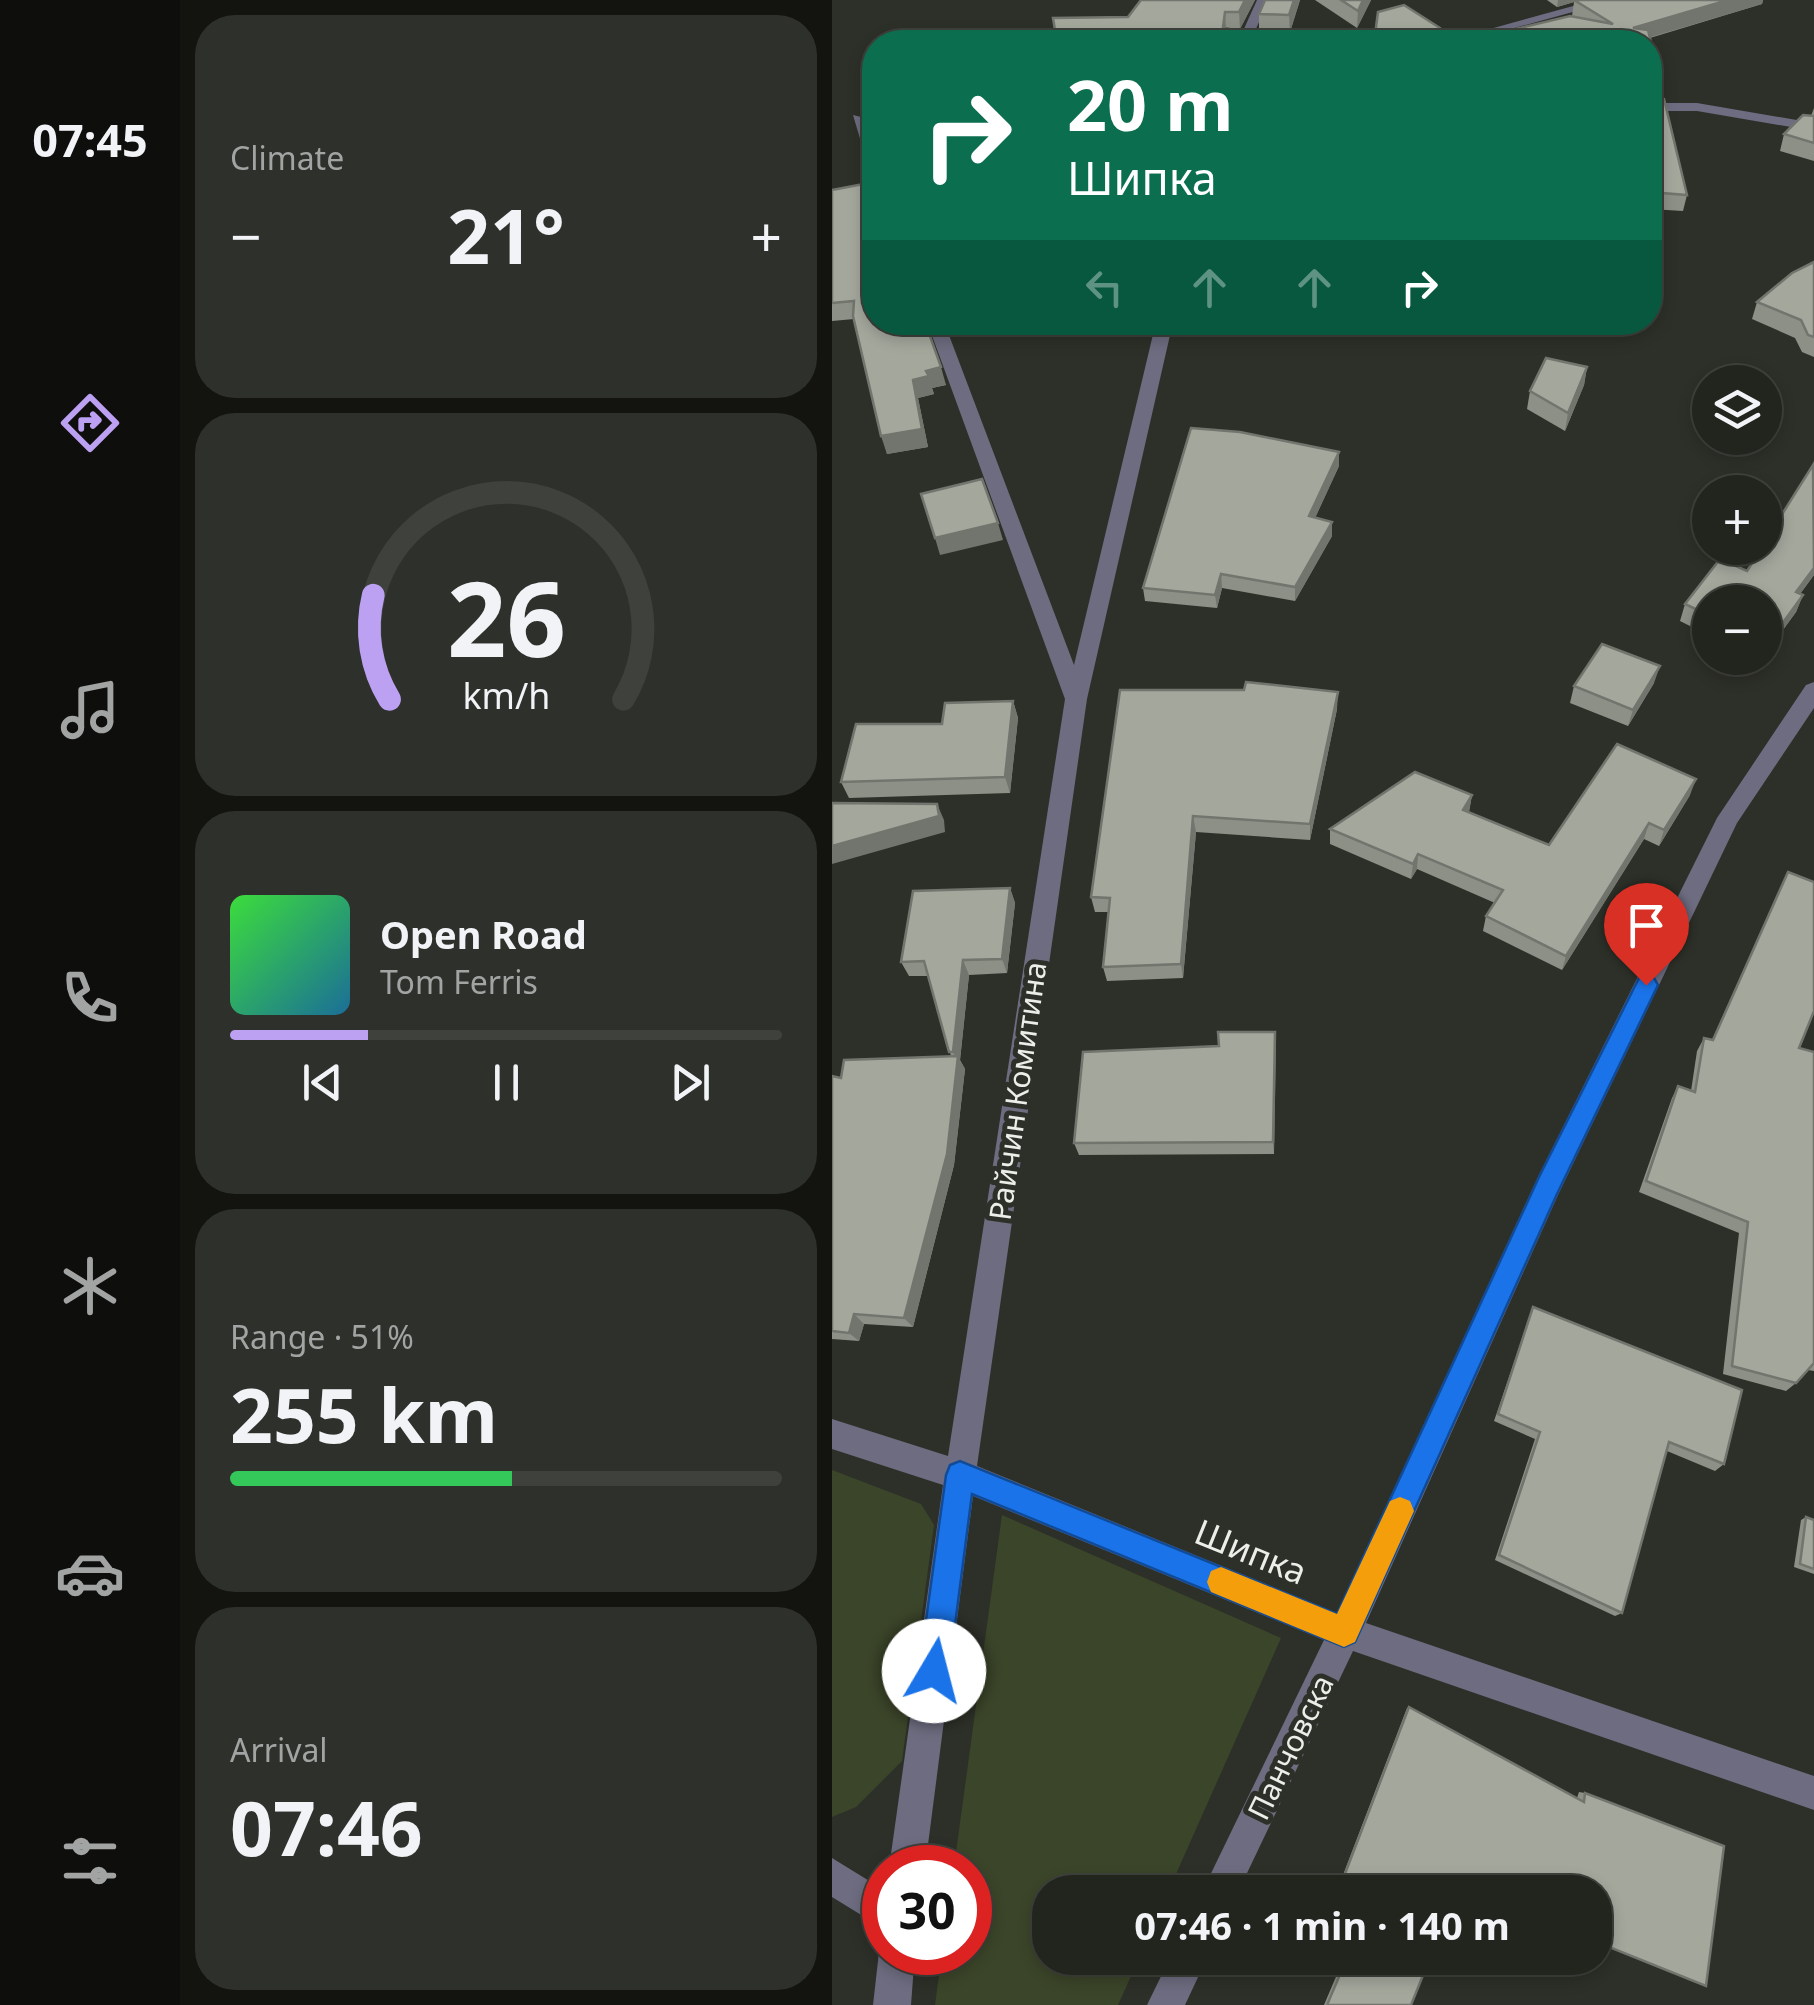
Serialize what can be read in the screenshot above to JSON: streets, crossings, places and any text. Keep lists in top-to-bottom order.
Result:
{
  "streets": {
    "street": ["Райчин Комитина", "Шипка", "Панчовска"]
  },
  "crossings": [
    ["Райчин Комитина", "Шипка"],
    ["Шипка", "Панчовска"]
  ],
  "page": {
    "tabs": "07:45",
    "tile": [
      "Climate",
      ["Range · 51%", "255 km"],
      ["Arrival", "07:46"]
    ],
    "turn": ["20 m", "Шипка"],
    "heat": ["−", "21°", "+"],
    "map_buttons": ["+", "−"],
    "song": ["Open Road", "Tom Ferris"],
    "limit": "30",
    "trip": "07:46 · 1 min · 140 m",
    "gauge": ["26", "km/h"]
  }
}
